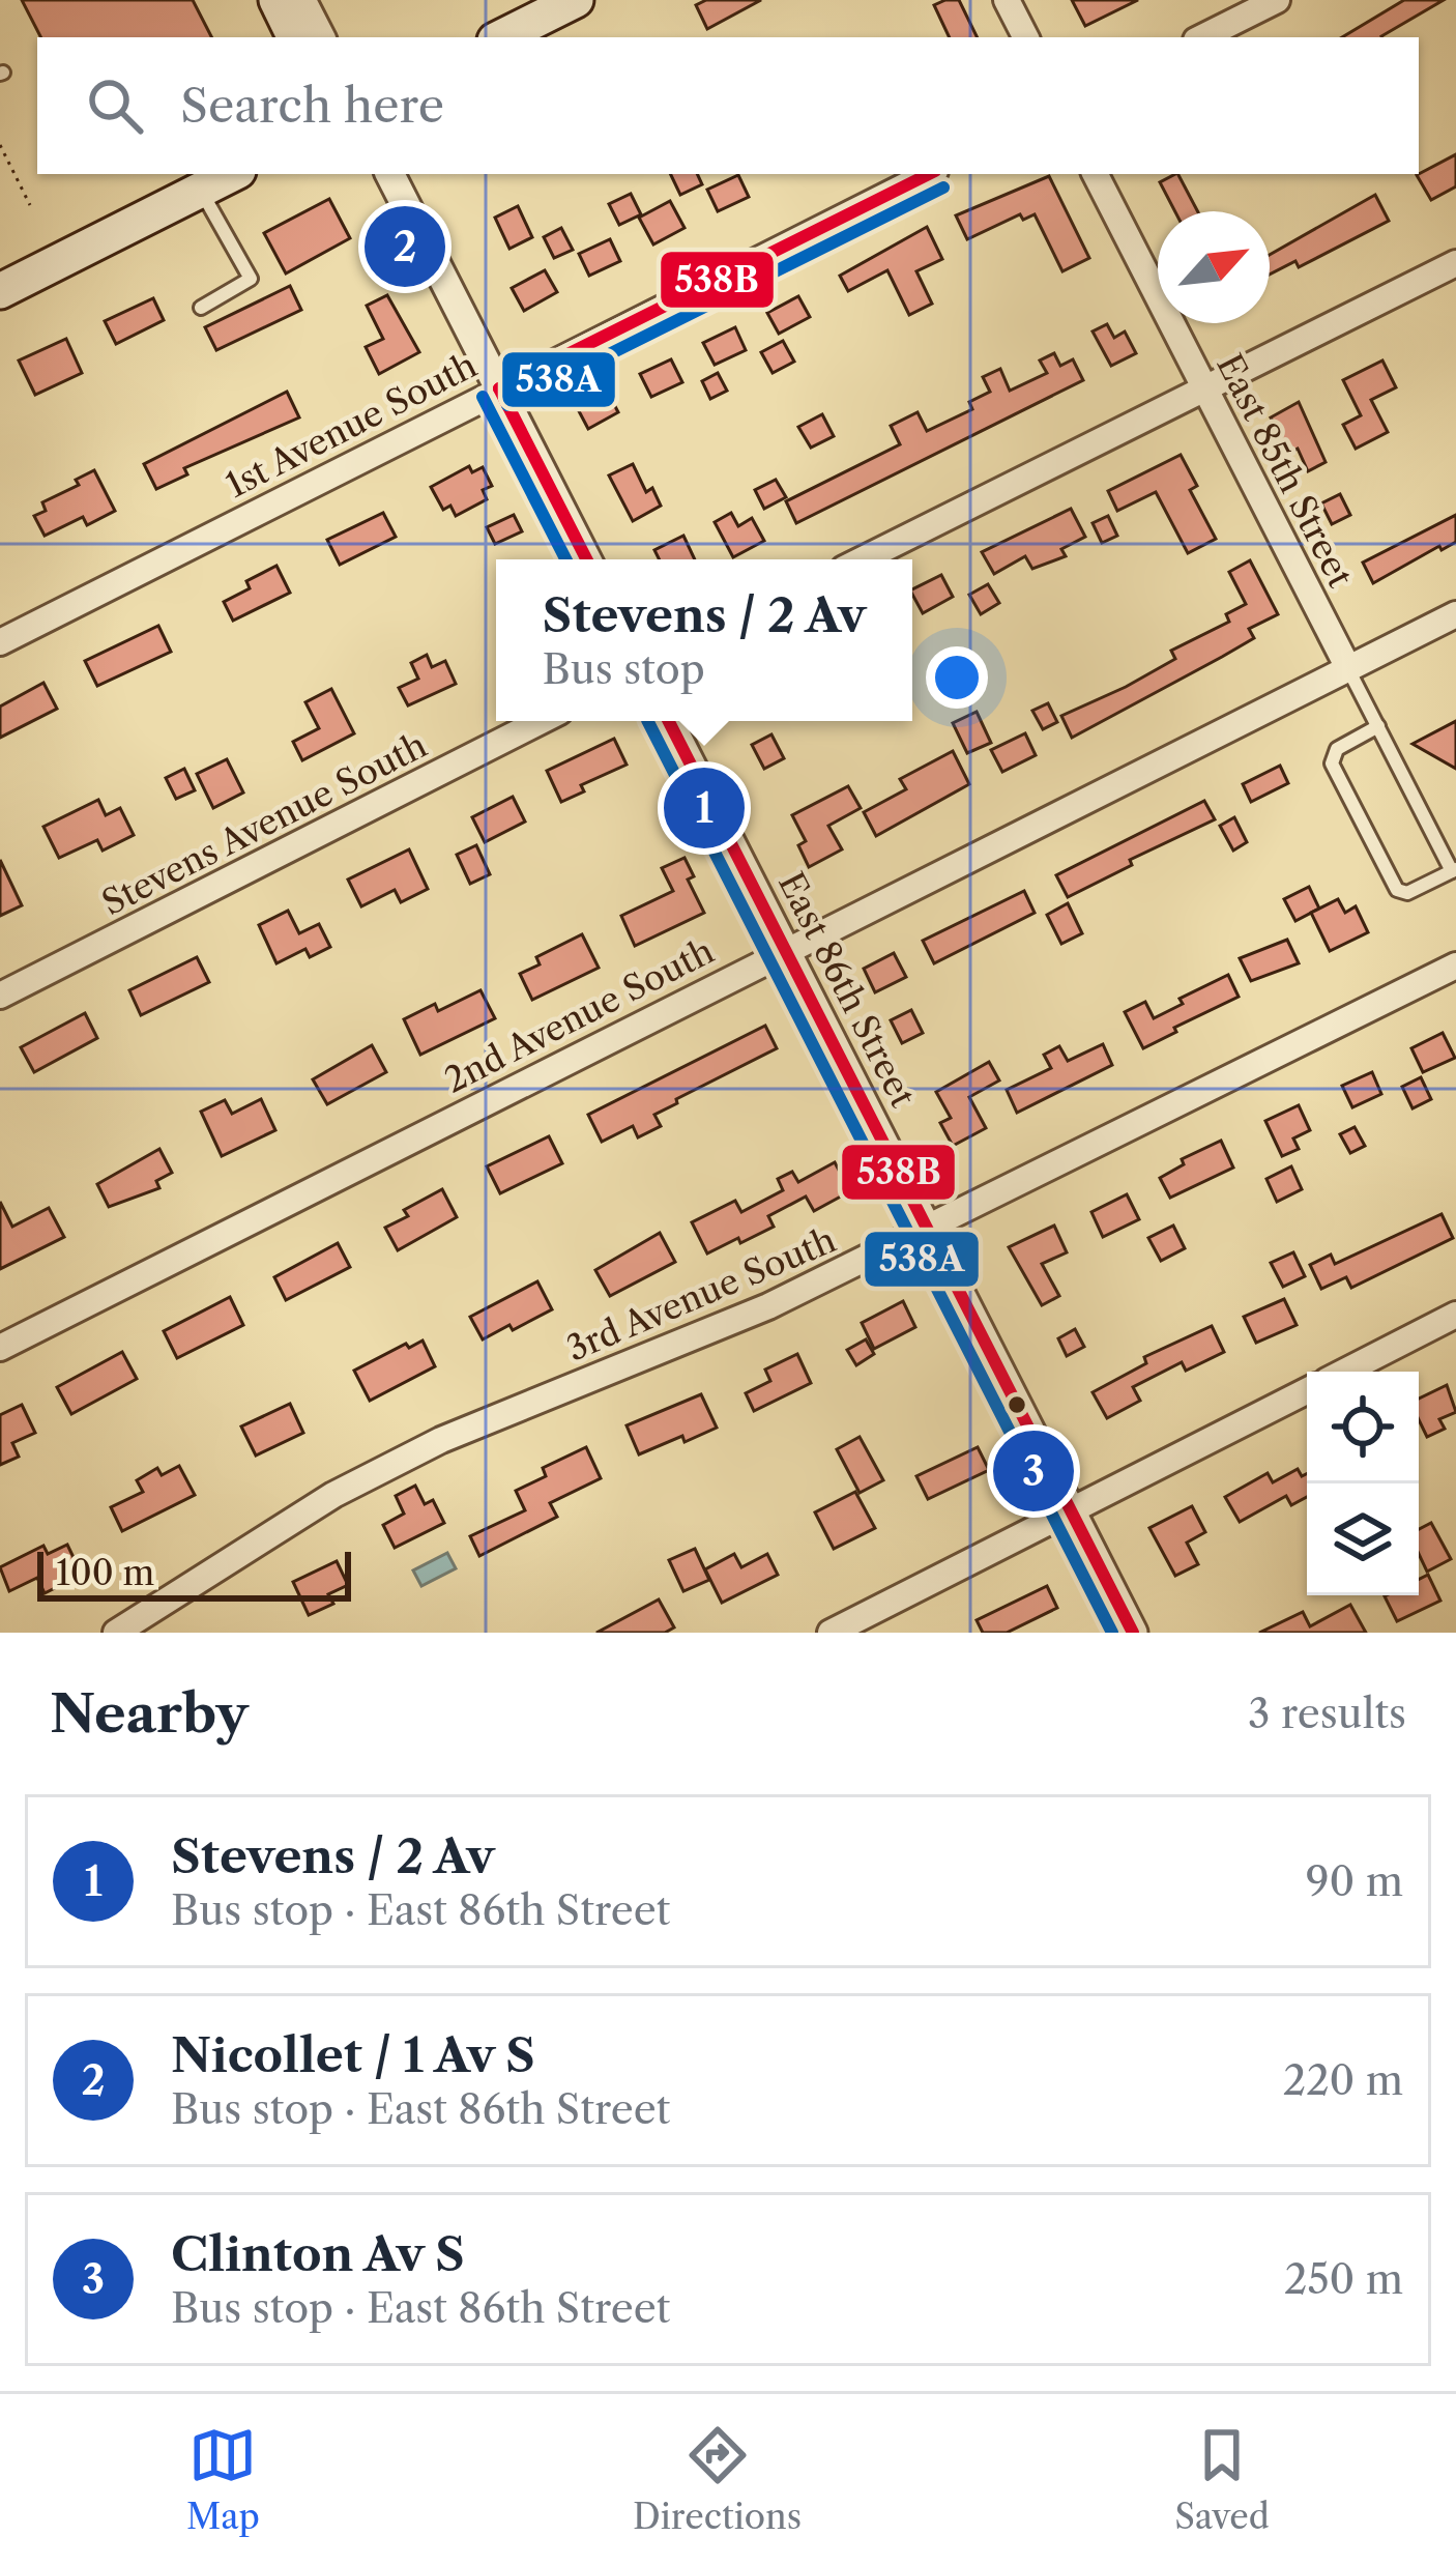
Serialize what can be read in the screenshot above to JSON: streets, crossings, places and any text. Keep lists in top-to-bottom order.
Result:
{
  "streets": {
    "street": [
      "1st Avenue South",
      "East 85th Street",
      "Stevens Avenue South",
      "East 86th Street",
      "2nd Avenue South",
      "3rd Avenue South"
    ]
  },
  "crossings": [
    ["East 85th Street", "2nd Avenue South"],
    ["East 86th Street", "2nd Avenue South"],
    ["East 86th Street", "3rd Avenue South"]
  ],
  "lines": ["transit line 538B", "transit line 538A"],
  "scale_bar": "100 m",
  "north": "top right",
  "page": {
    "search": "Search here",
    "pins": ["2", "1", "3"],
    "popup": ["Stevens / 2 Av", "Bus stop"],
    "scale": "100 m",
    "heading": ["Nearby", "3 results"],
    "list": [
      {
        "mark": "1",
        "name": "Stevens / 2 Av",
        "note": "Bus stop · East 86th Street",
        "value": "90 m"
      },
      {
        "mark": "2",
        "name": "Nicollet / 1 Av S",
        "note": "Bus stop · East 86th Street",
        "value": "220 m"
      },
      {
        "mark": "3",
        "name": "Clinton Av S",
        "note": "Bus stop · East 86th Street",
        "value": "250 m"
      }
    ],
    "nav": ["Map", "Directions", "Saved"]
  }
}
